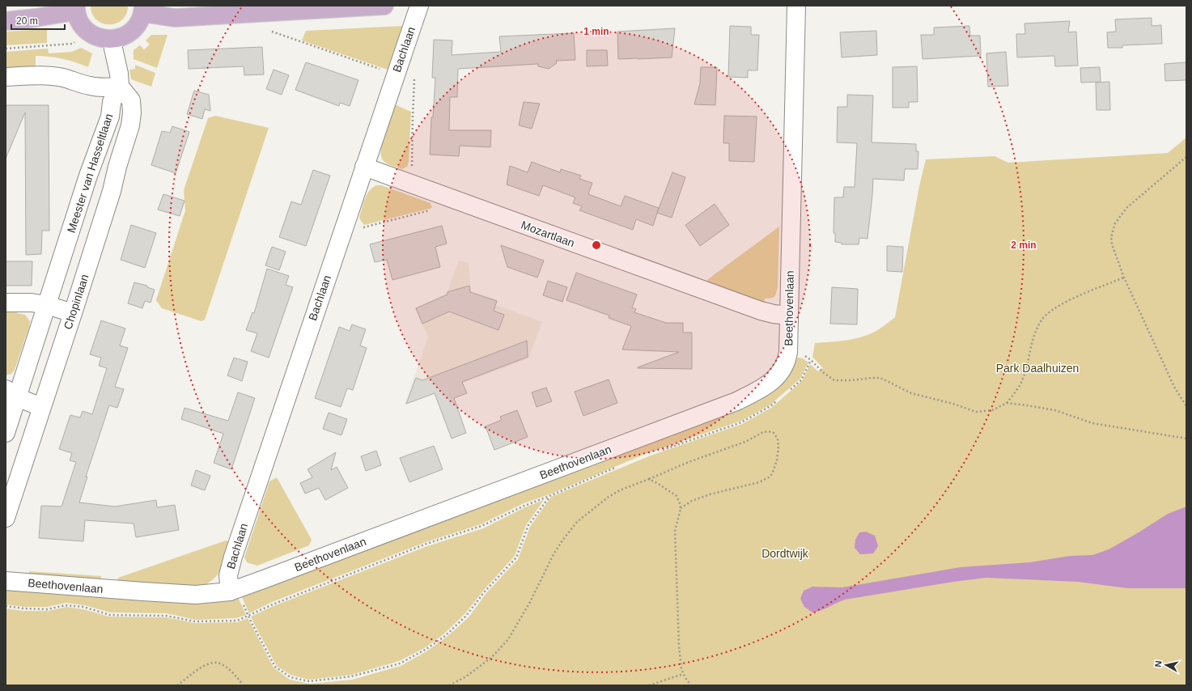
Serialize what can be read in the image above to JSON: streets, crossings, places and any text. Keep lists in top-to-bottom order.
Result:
{
  "streets": {
    "street": [
      "Bachlaan",
      "Meester van Hasseltlaan",
      "Mozartlaan",
      "Chopinlaan",
      "Beethovenlaan"
    ]
  },
  "crossings": [
    ["Bachlaan", "Mozartlaan"],
    ["Bachlaan", "Beethovenlaan"],
    ["Meester van Hasseltlaan", "Chopinlaan"],
    ["Mozartlaan", "Beethovenlaan"]
  ],
  "parks": ["Park Daalhuizen", "Dordtwijk"],
  "scale_bar": "20 m",
  "north": "left",
  "rings": ["1 min", "2 min"]
}
